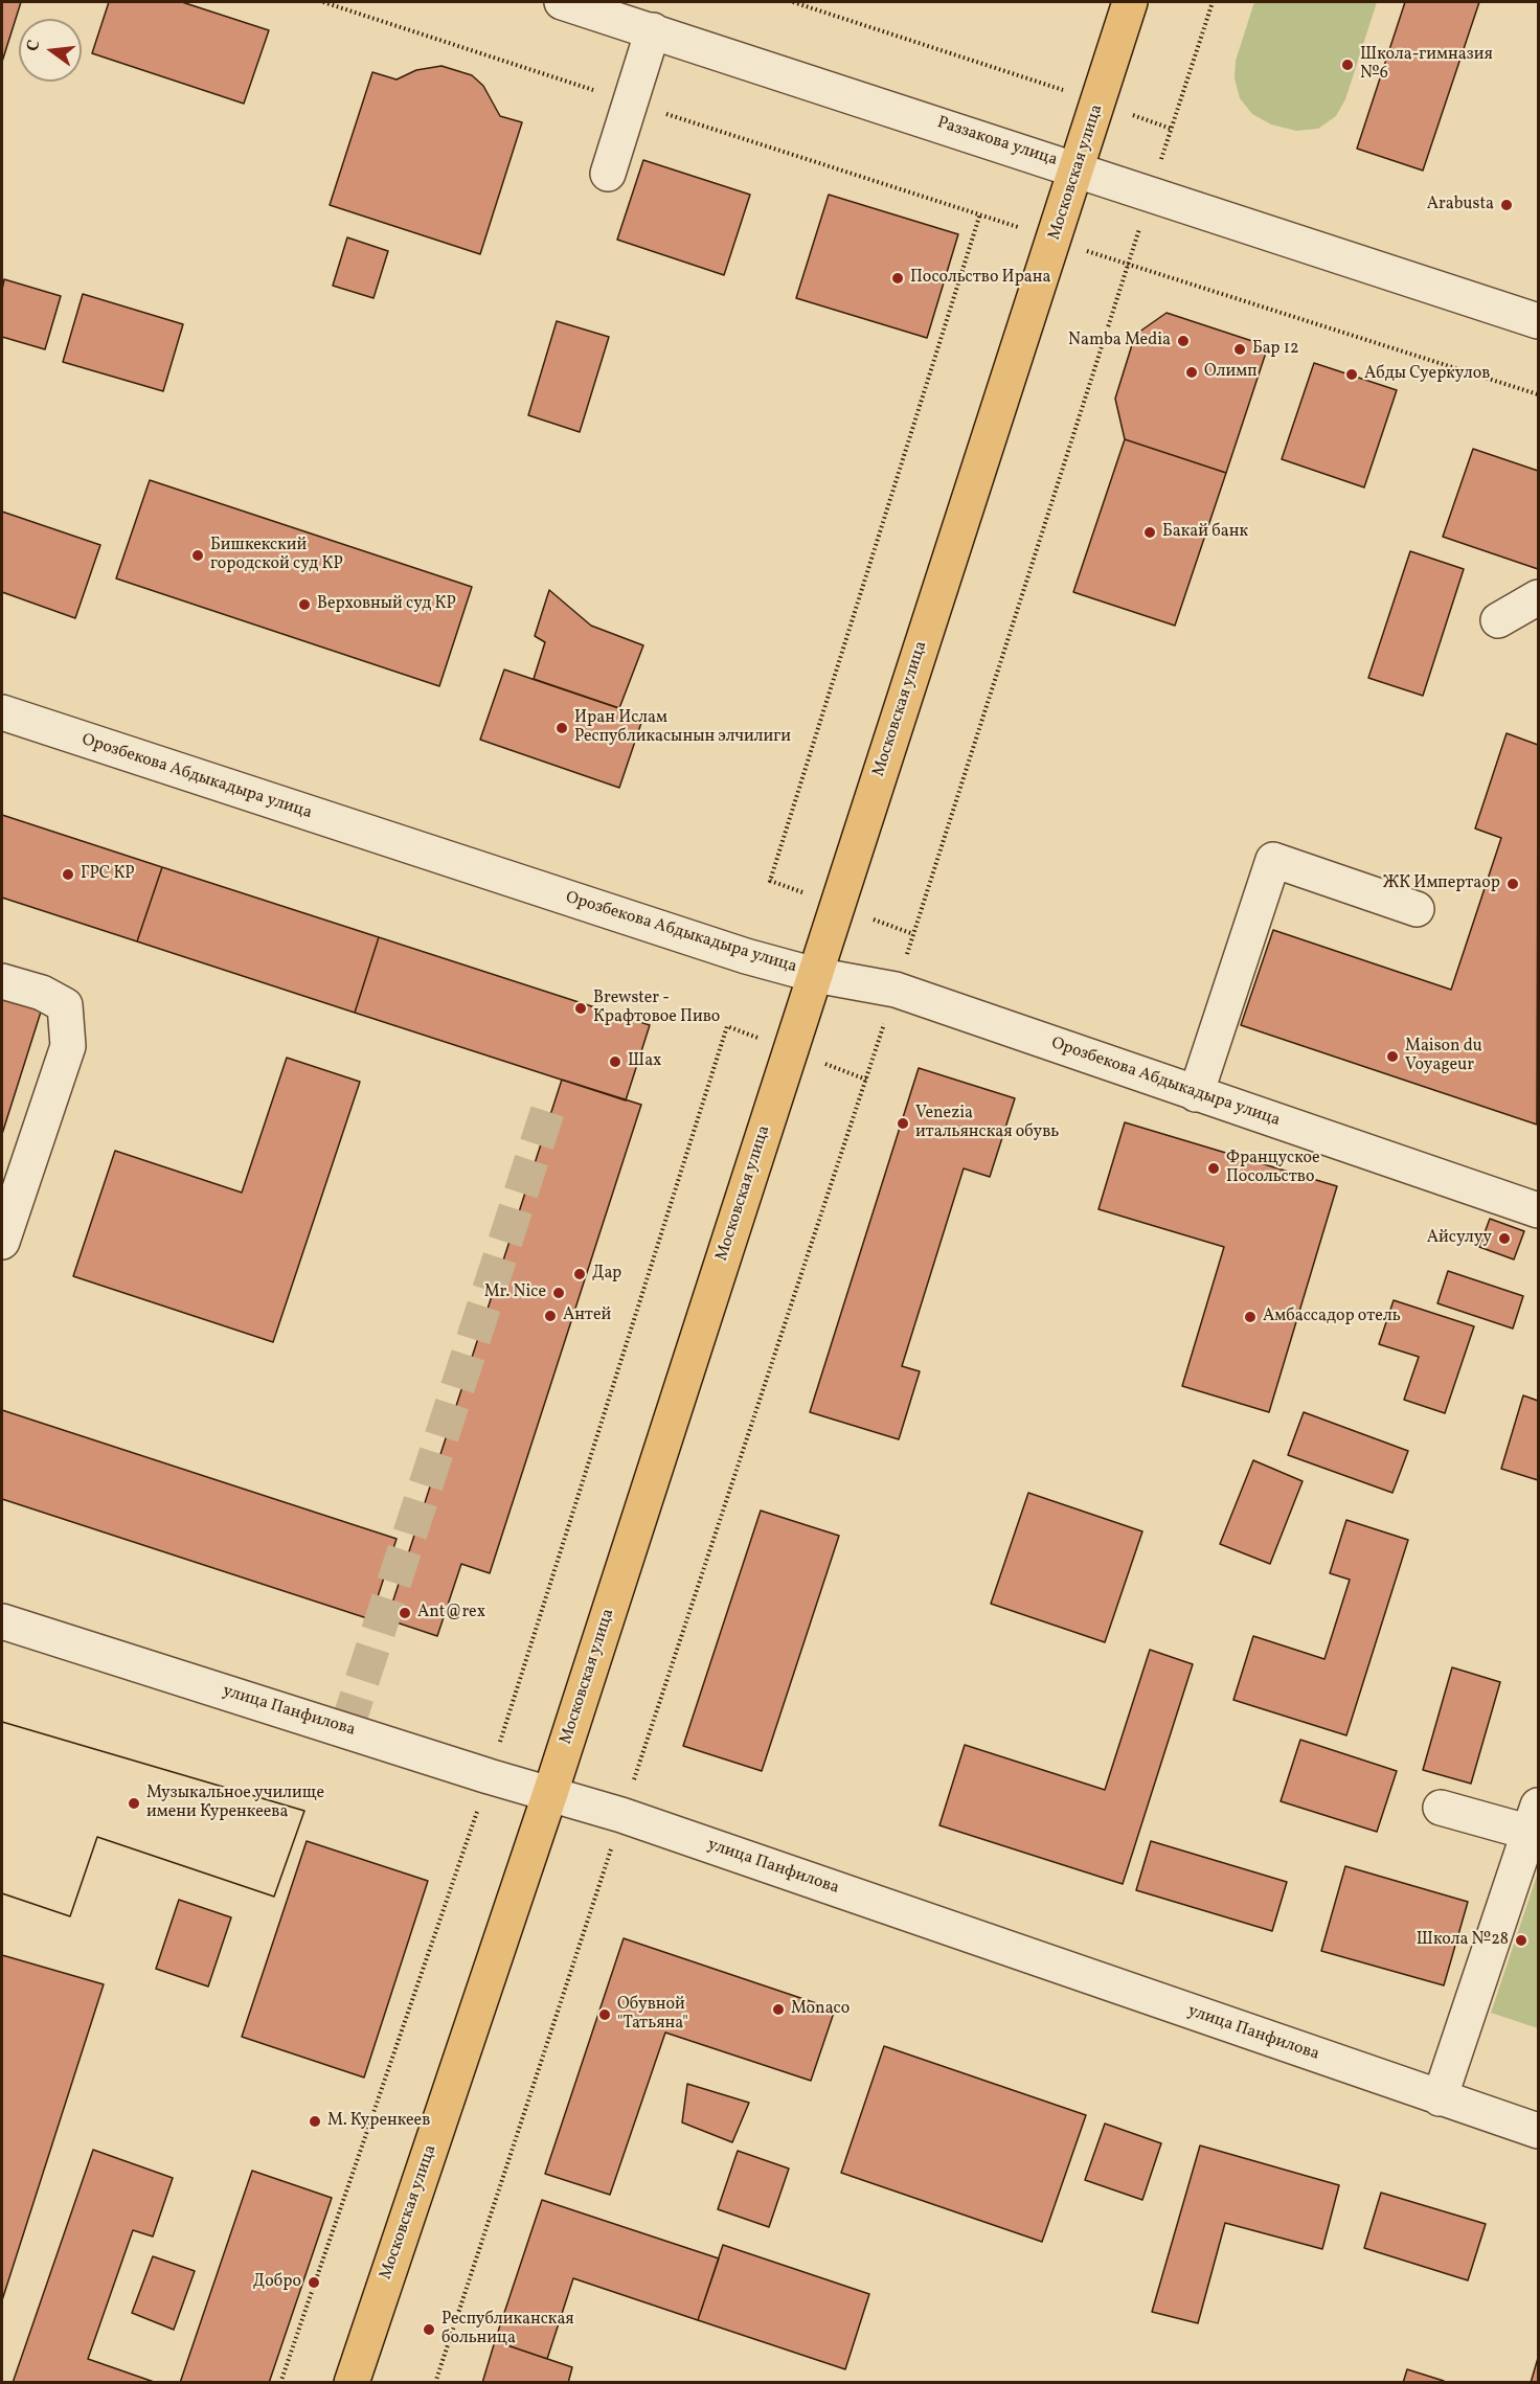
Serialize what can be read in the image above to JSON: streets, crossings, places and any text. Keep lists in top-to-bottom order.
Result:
{
  "streets": {
    "main road": ["Московская улица"],
    "street": ["Раззакова улица", "Орозбекова Абдыкадыра улица", "улица Панфилова"]
  },
  "crossings": [
    ["Раззакова улица", "Московская улица"],
    ["Московская улица", "Орозбекова Абдыкадыра улица"],
    ["Московская улица", "улица Панфилова"]
  ],
  "places": [
    "Школа-гимназия №6",
    "Arabusta",
    "Посольство Ирана",
    "Namba Media",
    "Бар 12",
    "Олимп",
    "Абды Суеркулов",
    "Бакай банк",
    "Бишкекский городской суд КР",
    "Верховный суд КР",
    "Иран Ислам Республикасынын элчилиги",
    "ГРС КР",
    "ЖК Импертаор",
    "Brewster - Крафтовое Пиво",
    "Maison du Voyageur",
    "Шах",
    "Venezia итальянская обувь",
    "Француское Посольство",
    "Айсулуу",
    "Дар",
    "Mr. Nice",
    "Антей",
    "Амбассадор отель",
    "Ant@rex",
    "Музыкальное училище имени Куренкеева",
    "Школа №28",
    "Monaco",
    "Обувной \"Татьяна\"",
    "М. Куренкеев",
    "Добро",
    "Республиканская больница"
  ],
  "north": "left"
}
